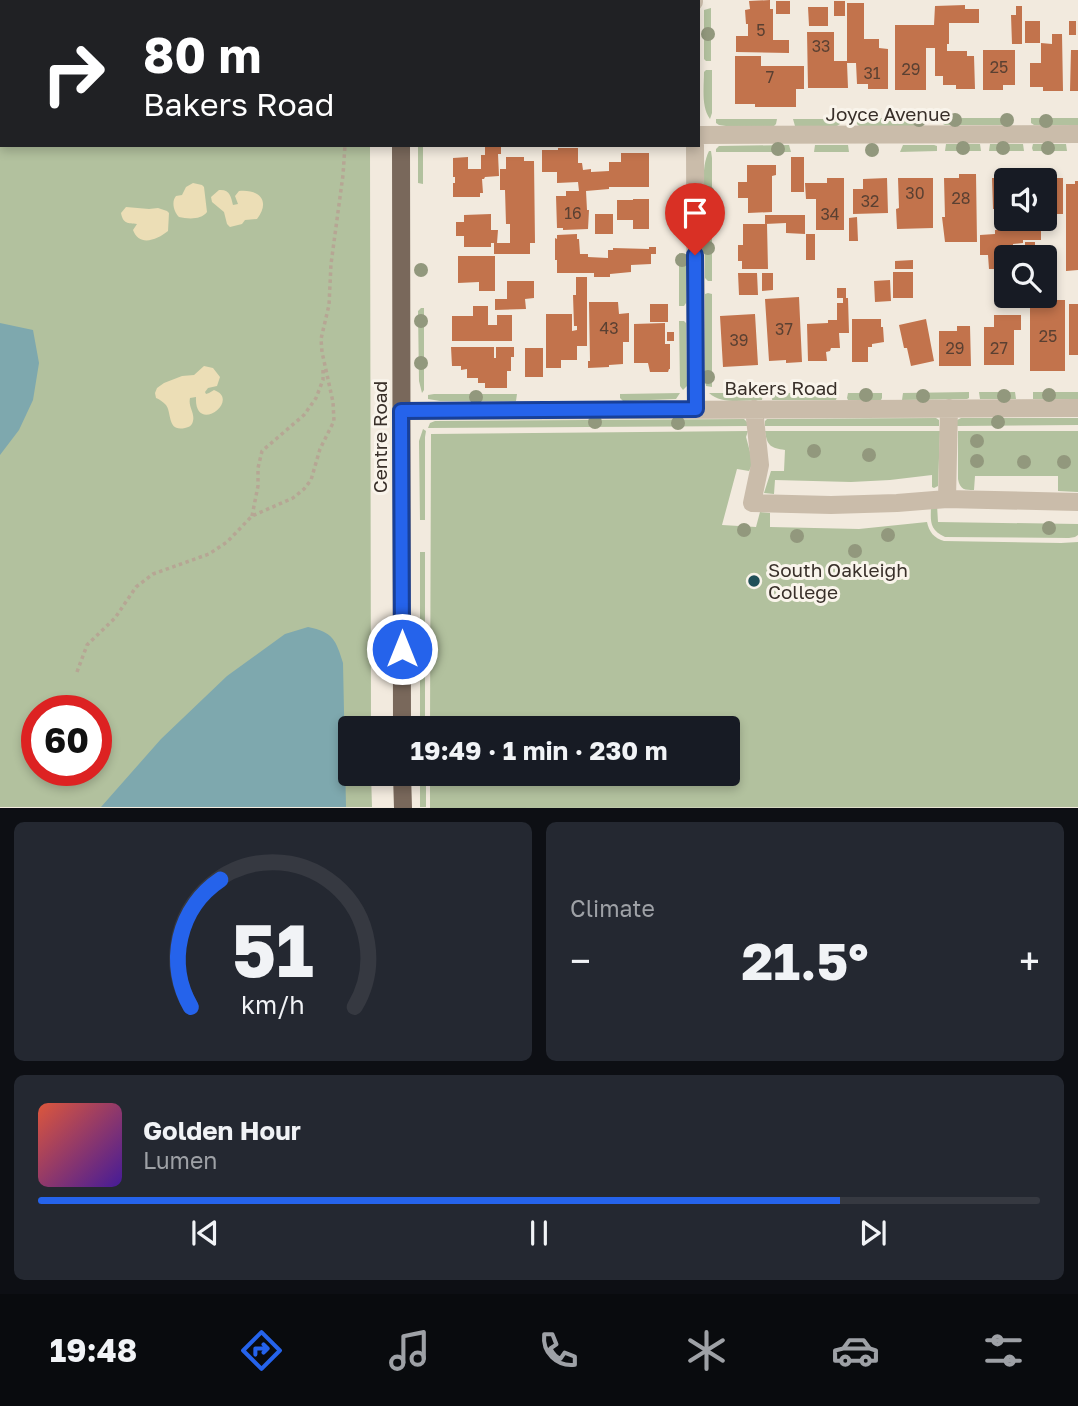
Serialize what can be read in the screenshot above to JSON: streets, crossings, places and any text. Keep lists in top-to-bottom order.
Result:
{
  "streets": {
    "main road": ["Centre Road"],
    "street": ["Joyce Avenue", "Bakers Road"]
  },
  "crossings": [
    ["Bakers Road", "Centre Road"]
  ],
  "places": ["South Oakleigh College"],
  "house_numbers": [
    "5",
    "33",
    "25",
    "29",
    "31",
    "7",
    "30",
    "28",
    "32",
    "16",
    "34",
    "43",
    "37",
    "25",
    "39",
    "29",
    "27"
  ],
  "page": {
    "turn": ["80 m", "Bakers Road"],
    "limit": "60",
    "trip": "19:49 · 1 min · 230 m",
    "tile": "Climate",
    "heat": ["−", "21.5°", "+"],
    "song": ["Golden Hour", "Lumen"],
    "tabs": "19:48",
    "gauge": ["51", "km/h"]
  }
}
